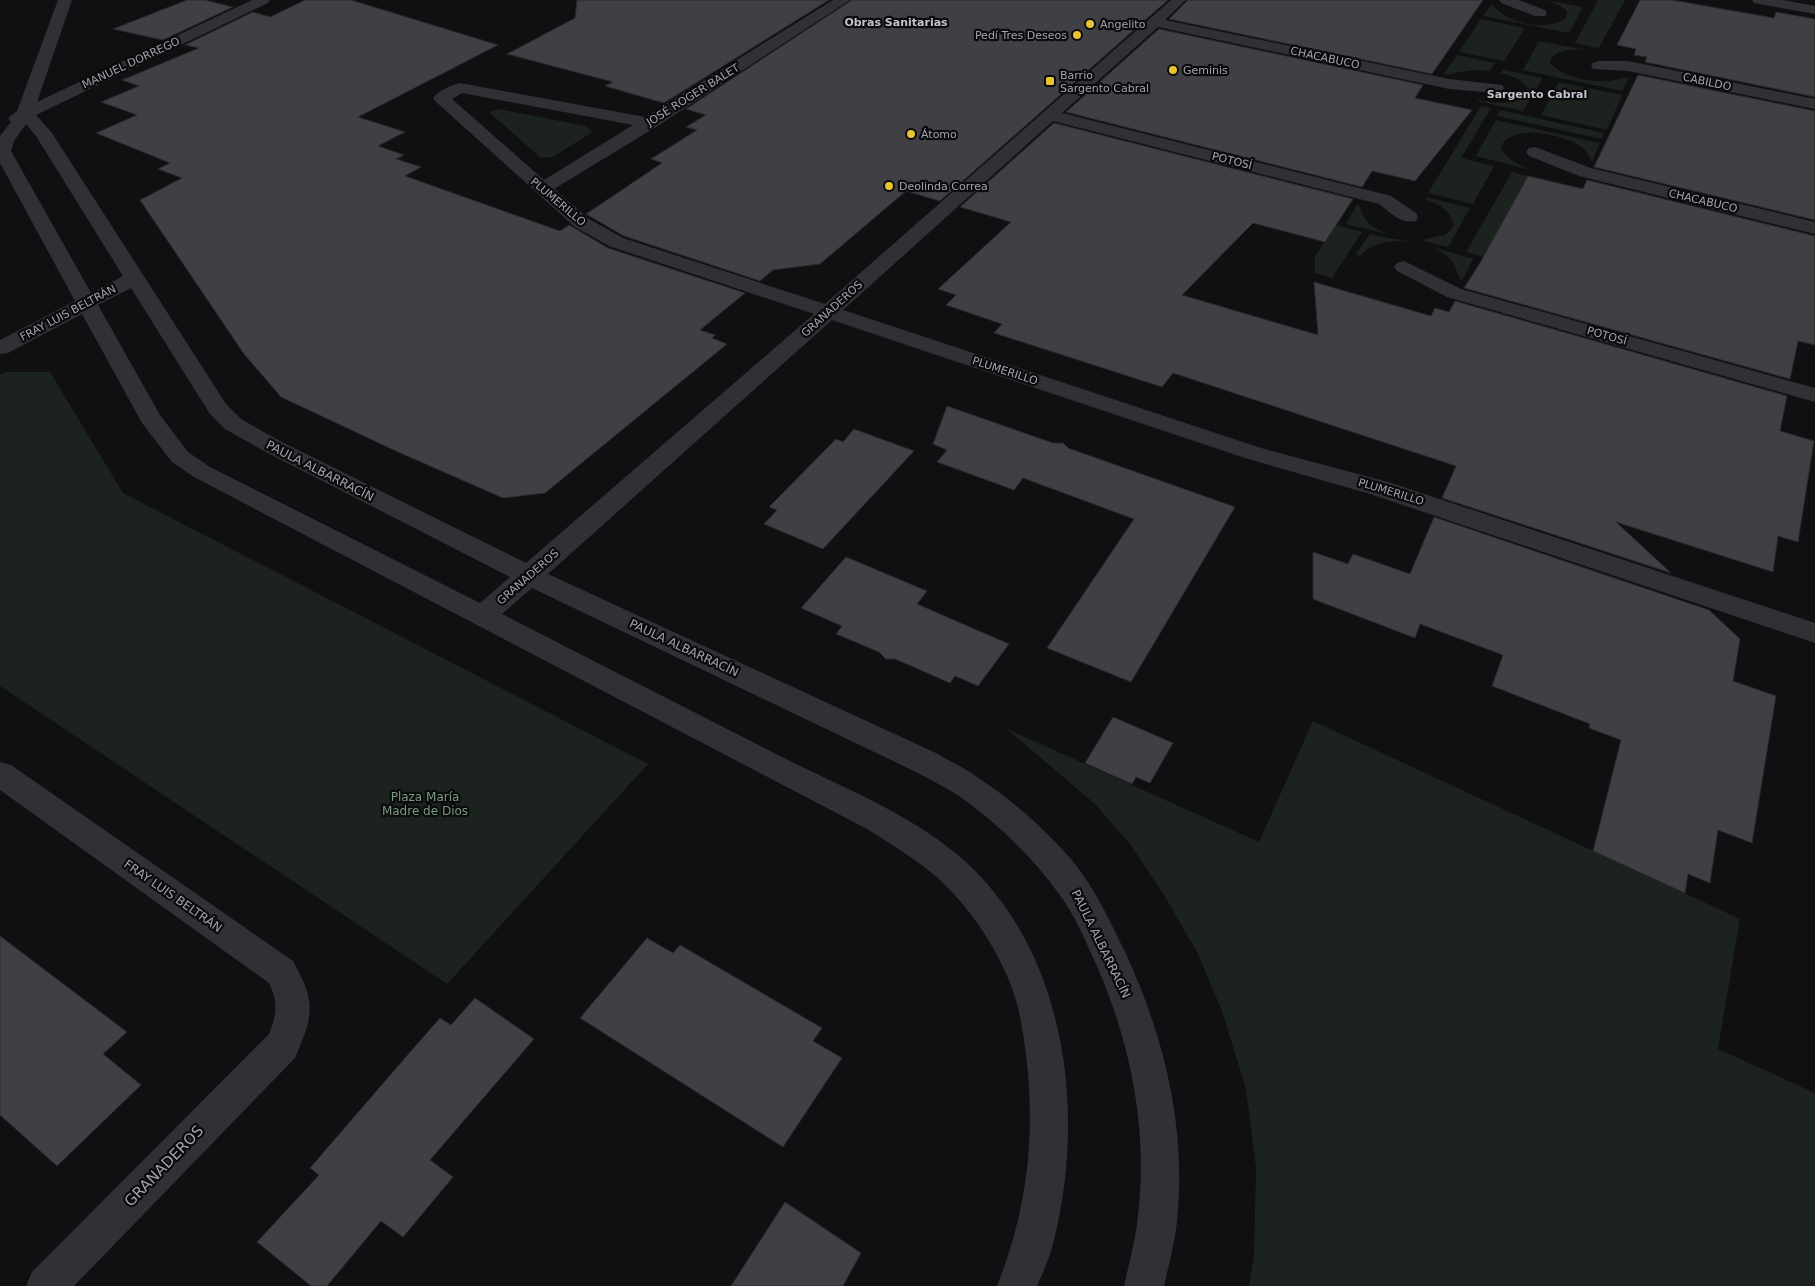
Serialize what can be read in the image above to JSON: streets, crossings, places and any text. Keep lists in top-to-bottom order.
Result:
{
  "streets": {
    "street": [
      "CHACABUCO",
      "MANUEL DORREGO",
      "CABILDO",
      "JOSÉ ROGER BALET",
      "POTOSÍ",
      "PLUMERILLO",
      "GRANADEROS",
      "FRAY LUIS BELTRÁN",
      "PAULA ALBARRACÍN"
    ]
  },
  "crossings": [
    ["CHACABUCO", "GRANADEROS"],
    ["MANUEL DORREGO", "PAULA ALBARRACÍN"],
    ["JOSÉ ROGER BALET", "PLUMERILLO"],
    ["POTOSÍ", "GRANADEROS"],
    ["PLUMERILLO", "GRANADEROS"],
    ["GRANADEROS", "FRAY LUIS BELTRÁN"],
    ["GRANADEROS", "PAULA ALBARRACÍN"],
    ["FRAY LUIS BELTRÁN", "PAULA ALBARRACÍN"]
  ],
  "districts": ["Obras Sanitarias", "Sargento Cabral"],
  "parks": ["Plaza María Madre de Dios"],
  "places": {
    "other": [
      "Angelito",
      "Pedí Tres Deseos",
      "Geminis",
      "Átomo",
      "Deolinda Correa"
    ],
    "transit": ["Barrio Sargento Cabral"]
  }
}
